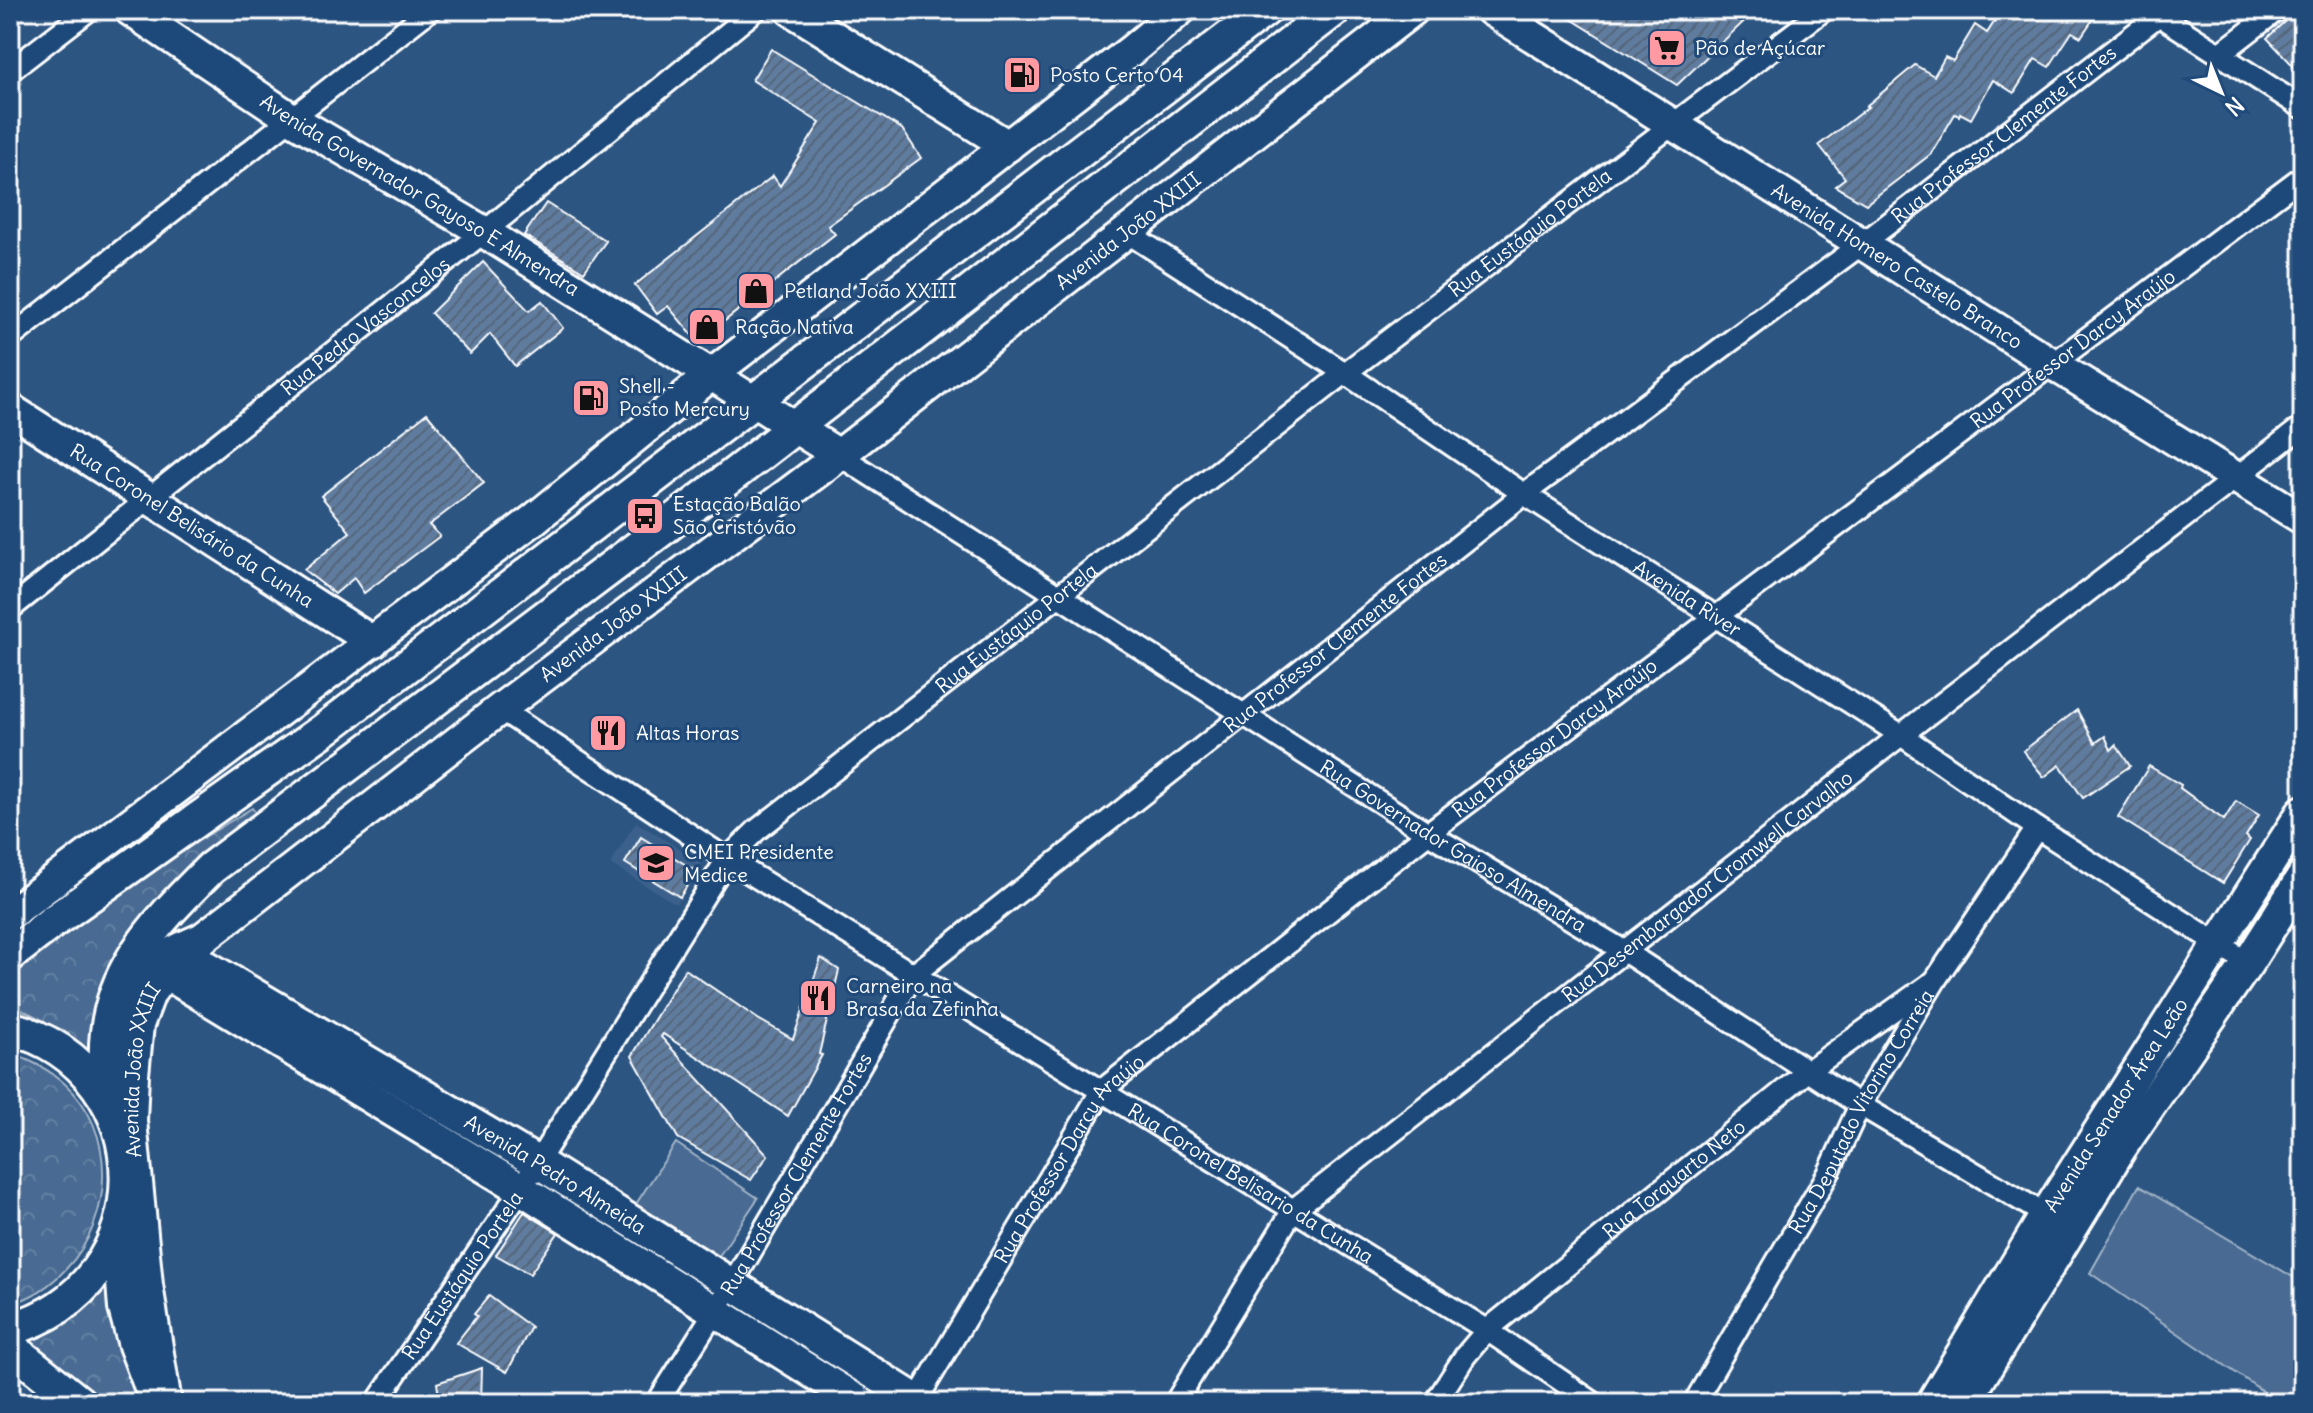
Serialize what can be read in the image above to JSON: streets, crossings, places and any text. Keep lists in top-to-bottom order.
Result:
{
  "streets": {
    "main road": ["Avenida João XXIII"],
    "street": [
      "Rua Professor Clemente Fortes",
      "Avenida Governador Gayoso E Almendra",
      "Rua Eustáquio Portela",
      "Avenida Homero Castelo Branco",
      "Rua Pedro Vasconcelos",
      "Rua Professor Darcy Araújo",
      "Rua Coronel Belisário da Cunha",
      "Avenida River",
      "Rua Governador Gaioso Almendra",
      "Rua Desembargador Cromwell Carvalho",
      "Avenida Senador Área Leão",
      "Rua Deputado Vitorino Correia",
      "Avenida Pedro Almeida",
      "Rua Torquarto Neto",
      "Rua Coronel Belisario da Cunha"
    ]
  },
  "crossings": [
    ["Rua Professor Clemente Fortes", "Avenida Homero Castelo Branco"],
    ["Rua Professor Clemente Fortes", "Avenida River"],
    ["Rua Professor Clemente Fortes", "Rua Governador Gaioso Almendra"],
    ["Rua Professor Clemente Fortes", "Avenida Pedro Almeida"],
    ["Rua Professor Clemente Fortes", "Rua Coronel Belisario da Cunha"],
    ["Avenida Governador Gayoso E Almendra", "Avenida João XXIII"],
    ["Avenida Governador Gayoso E Almendra", "Rua Pedro Vasconcelos"],
    ["Avenida Governador Gayoso E Almendra", "Rua Governador Gaioso Almendra"],
    ["Avenida João XXIII", "Avenida River"],
    ["Avenida João XXIII", "Rua Governador Gaioso Almendra"],
    ["Avenida João XXIII", "Avenida Pedro Almeida"],
    ["Avenida João XXIII", "Rua Coronel Belisario da Cunha"],
    ["Rua Eustáquio Portela", "Avenida Homero Castelo Branco"],
    ["Rua Eustáquio Portela", "Avenida River"],
    ["Rua Eustáquio Portela", "Rua Governador Gaioso Almendra"],
    ["Rua Eustáquio Portela", "Avenida Pedro Almeida"],
    ["Rua Eustáquio Portela", "Rua Coronel Belisario da Cunha"],
    ["Avenida Homero Castelo Branco", "Rua Professor Darcy Araújo"],
    ["Avenida Homero Castelo Branco", "Rua Desembargador Cromwell Carvalho"],
    ["Rua Pedro Vasconcelos", "Rua Coronel Belisário da Cunha"],
    ["Rua Professor Darcy Araújo", "Avenida River"],
    ["Rua Professor Darcy Araújo", "Rua Governador Gaioso Almendra"],
    ["Rua Professor Darcy Araújo", "Avenida Pedro Almeida"],
    ["Rua Professor Darcy Araújo", "Rua Coronel Belisario da Cunha"],
    ["Avenida River", "Rua Desembargador Cromwell Carvalho"],
    ["Avenida River", "Avenida Senador Área Leão"],
    ["Avenida River", "Rua Deputado Vitorino Correia"],
    ["Rua Governador Gaioso Almendra", "Rua Desembargador Cromwell Carvalho"],
    ["Rua Governador Gaioso Almendra", "Avenida Senador Área Leão"],
    ["Rua Governador Gaioso Almendra", "Rua Deputado Vitorino Correia"],
    ["Rua Governador Gaioso Almendra", "Rua Torquarto Neto"],
    ["Rua Desembargador Cromwell Carvalho", "Rua Coronel Belisario da Cunha"],
    ["Rua Deputado Vitorino Correia", "Rua Torquarto Neto"],
    ["Rua Torquarto Neto", "Rua Coronel Belisario da Cunha"]
  ],
  "places": {
    "supermarket": ["Pão de Açúcar"],
    "fuel station": ["Posto Certo 04", "Shell - Posto Mercury"],
    "shop": ["Petland João XXIII", "Ração Nativa"],
    "bus stop": ["Estação Balão São Cristóvão"],
    "restaurant": ["Altas Horas", "Carneiro na Brasa da Zefinha"],
    "school or university": ["CMEI Presidente Medice"]
  },
  "north": "bottom right"
}
